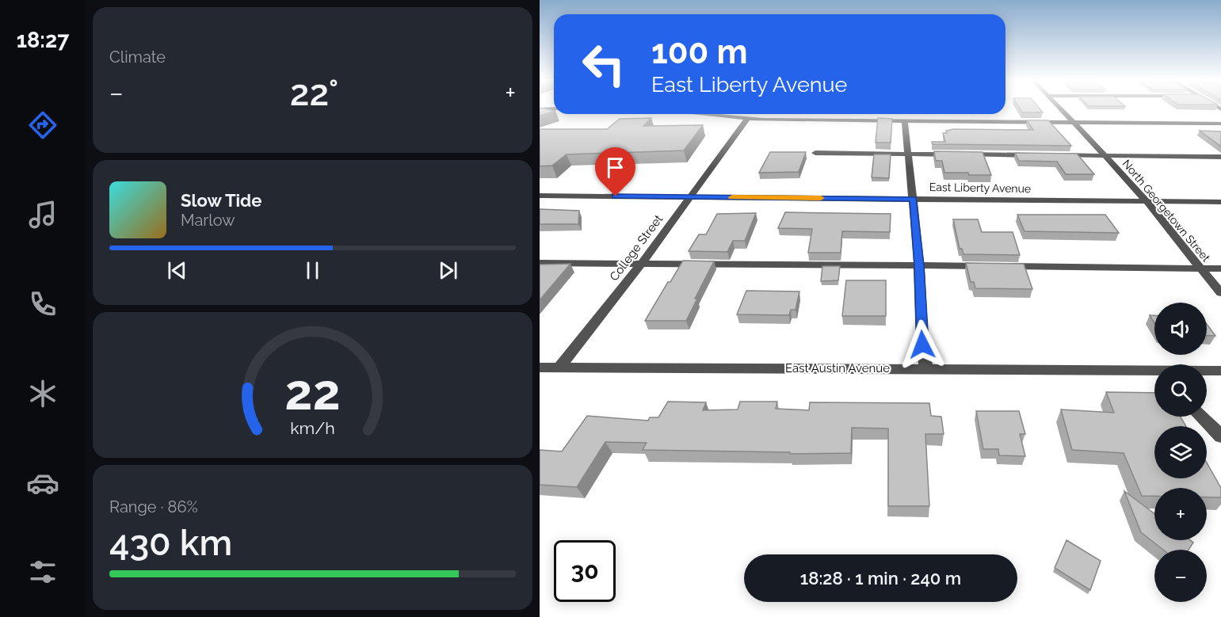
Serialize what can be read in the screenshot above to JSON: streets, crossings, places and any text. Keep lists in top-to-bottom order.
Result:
{
  "streets": {
    "street": [
      "East Liberty Avenue",
      "North Georgetown Street",
      "College Street",
      "East Austin Avenue"
    ]
  },
  "crossings": [
    ["East Liberty Avenue", "North Georgetown Street"],
    ["East Liberty Avenue", "College Street"],
    ["College Street", "East Austin Avenue"]
  ],
  "page": {
    "tabs": "18:27",
    "tile": [
      "Climate",
      ["Range · 86%", "430 km"]
    ],
    "turn": ["100 m", "East Liberty Avenue"],
    "heat": ["−", "22°", "+"],
    "song": ["Slow Tide", "Marlow"],
    "map_buttons": ["+", "−"],
    "limit": "30",
    "trip": "18:28 · 1 min · 240 m",
    "gauge": ["22", "km/h"]
  }
}
